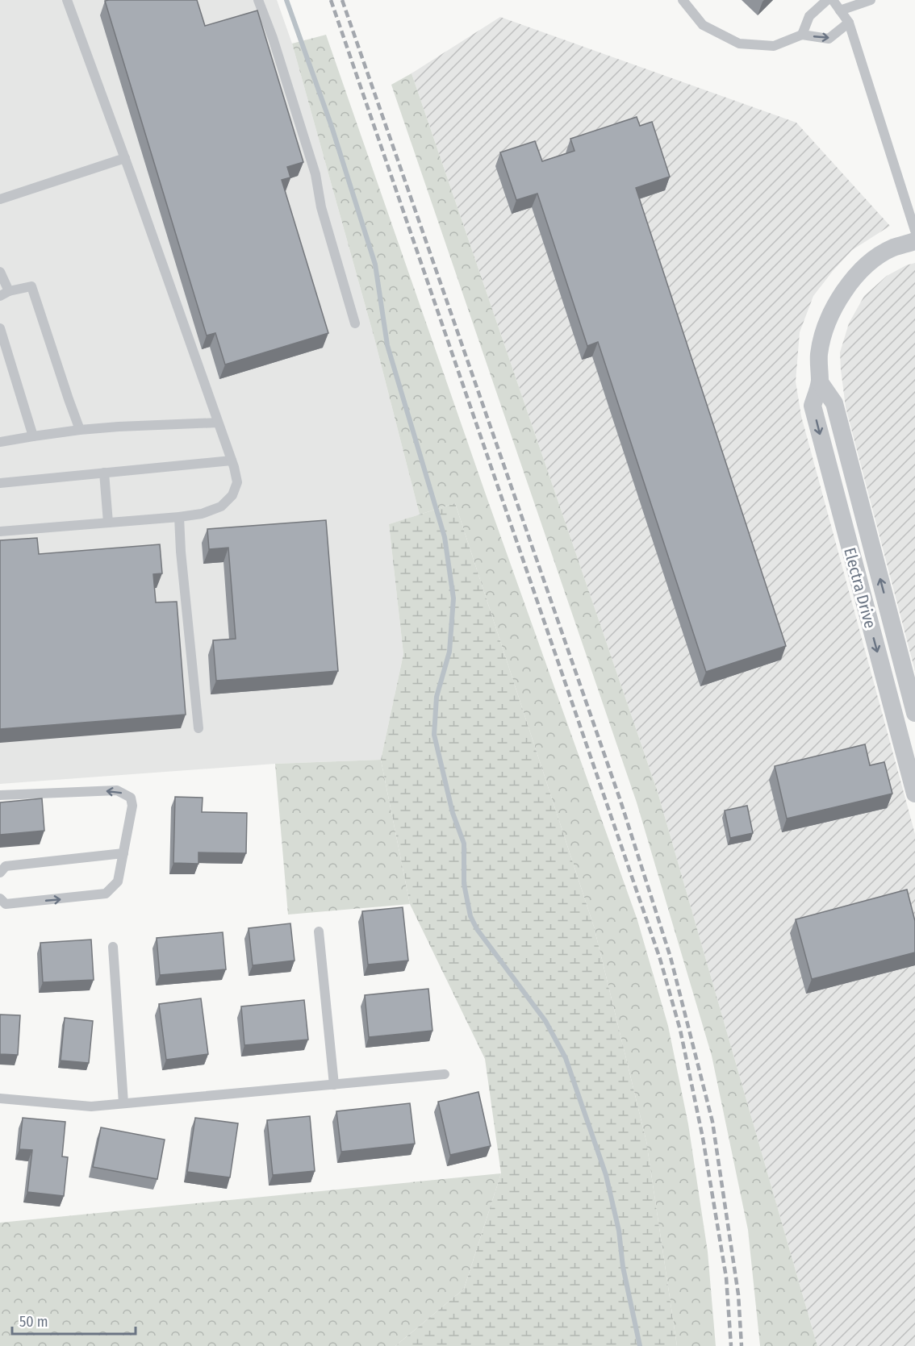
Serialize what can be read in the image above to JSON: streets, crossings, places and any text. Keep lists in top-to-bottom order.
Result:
{
  "streets": {
    "street": ["Electra Drive"]
  },
  "scale_bar": "50 m"
}
